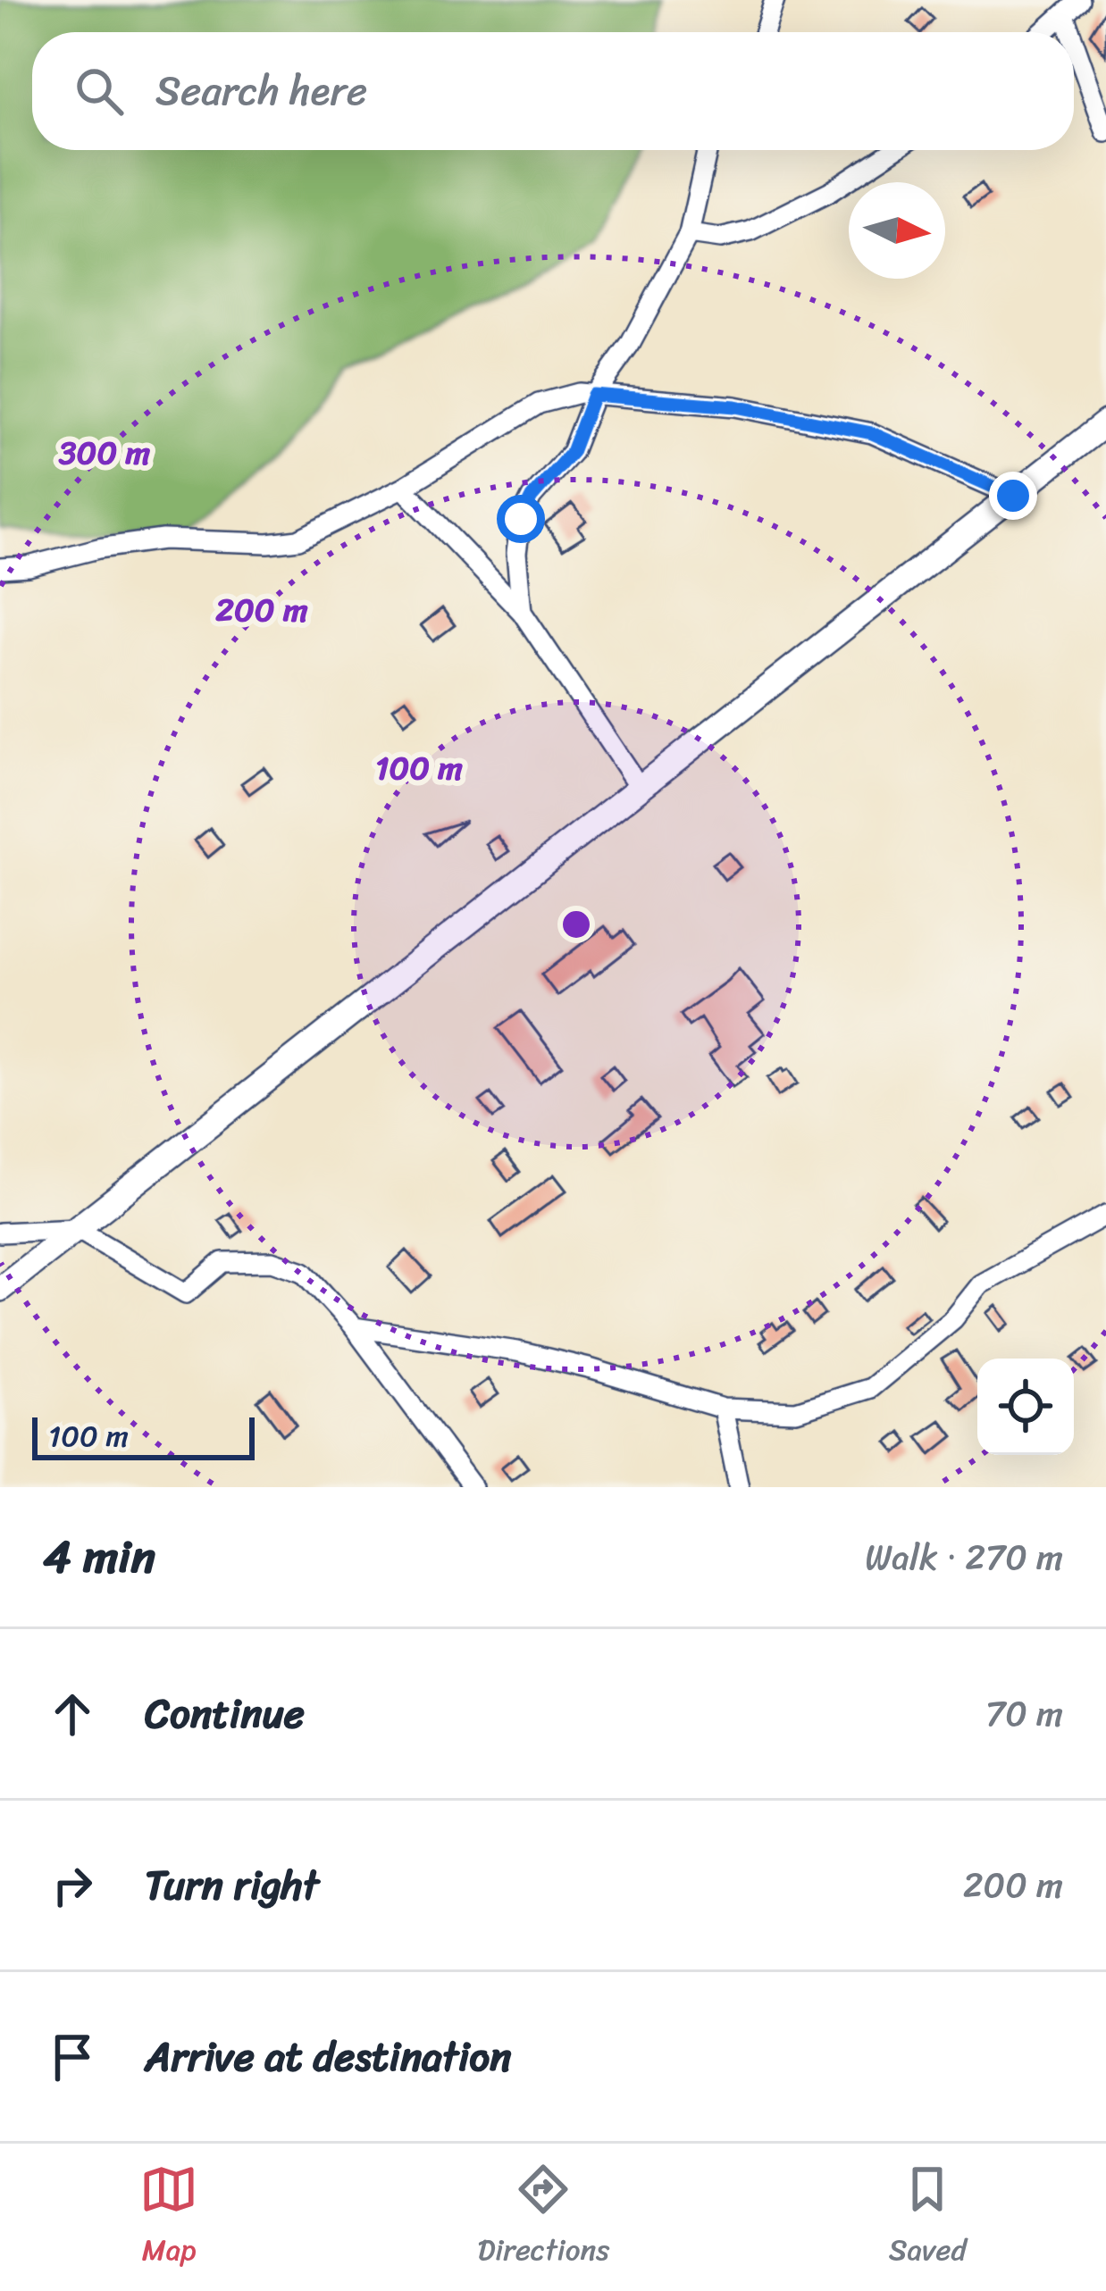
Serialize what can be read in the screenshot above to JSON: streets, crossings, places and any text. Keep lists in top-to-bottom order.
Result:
{
  "scale_bar": "100 m",
  "north": "right",
  "page": {
    "search": "Search here",
    "scale": "100 m",
    "heading": ["4 min", "Walk · 270 m"],
    "list": [
      ["Continue", "70 m"],
      ["Turn right", "200 m"],
      "Arrive at destination"
    ],
    "nav": ["Map", "Directions", "Saved"]
  },
  "rings": ["300 m", "200 m", "100 m"]
}
